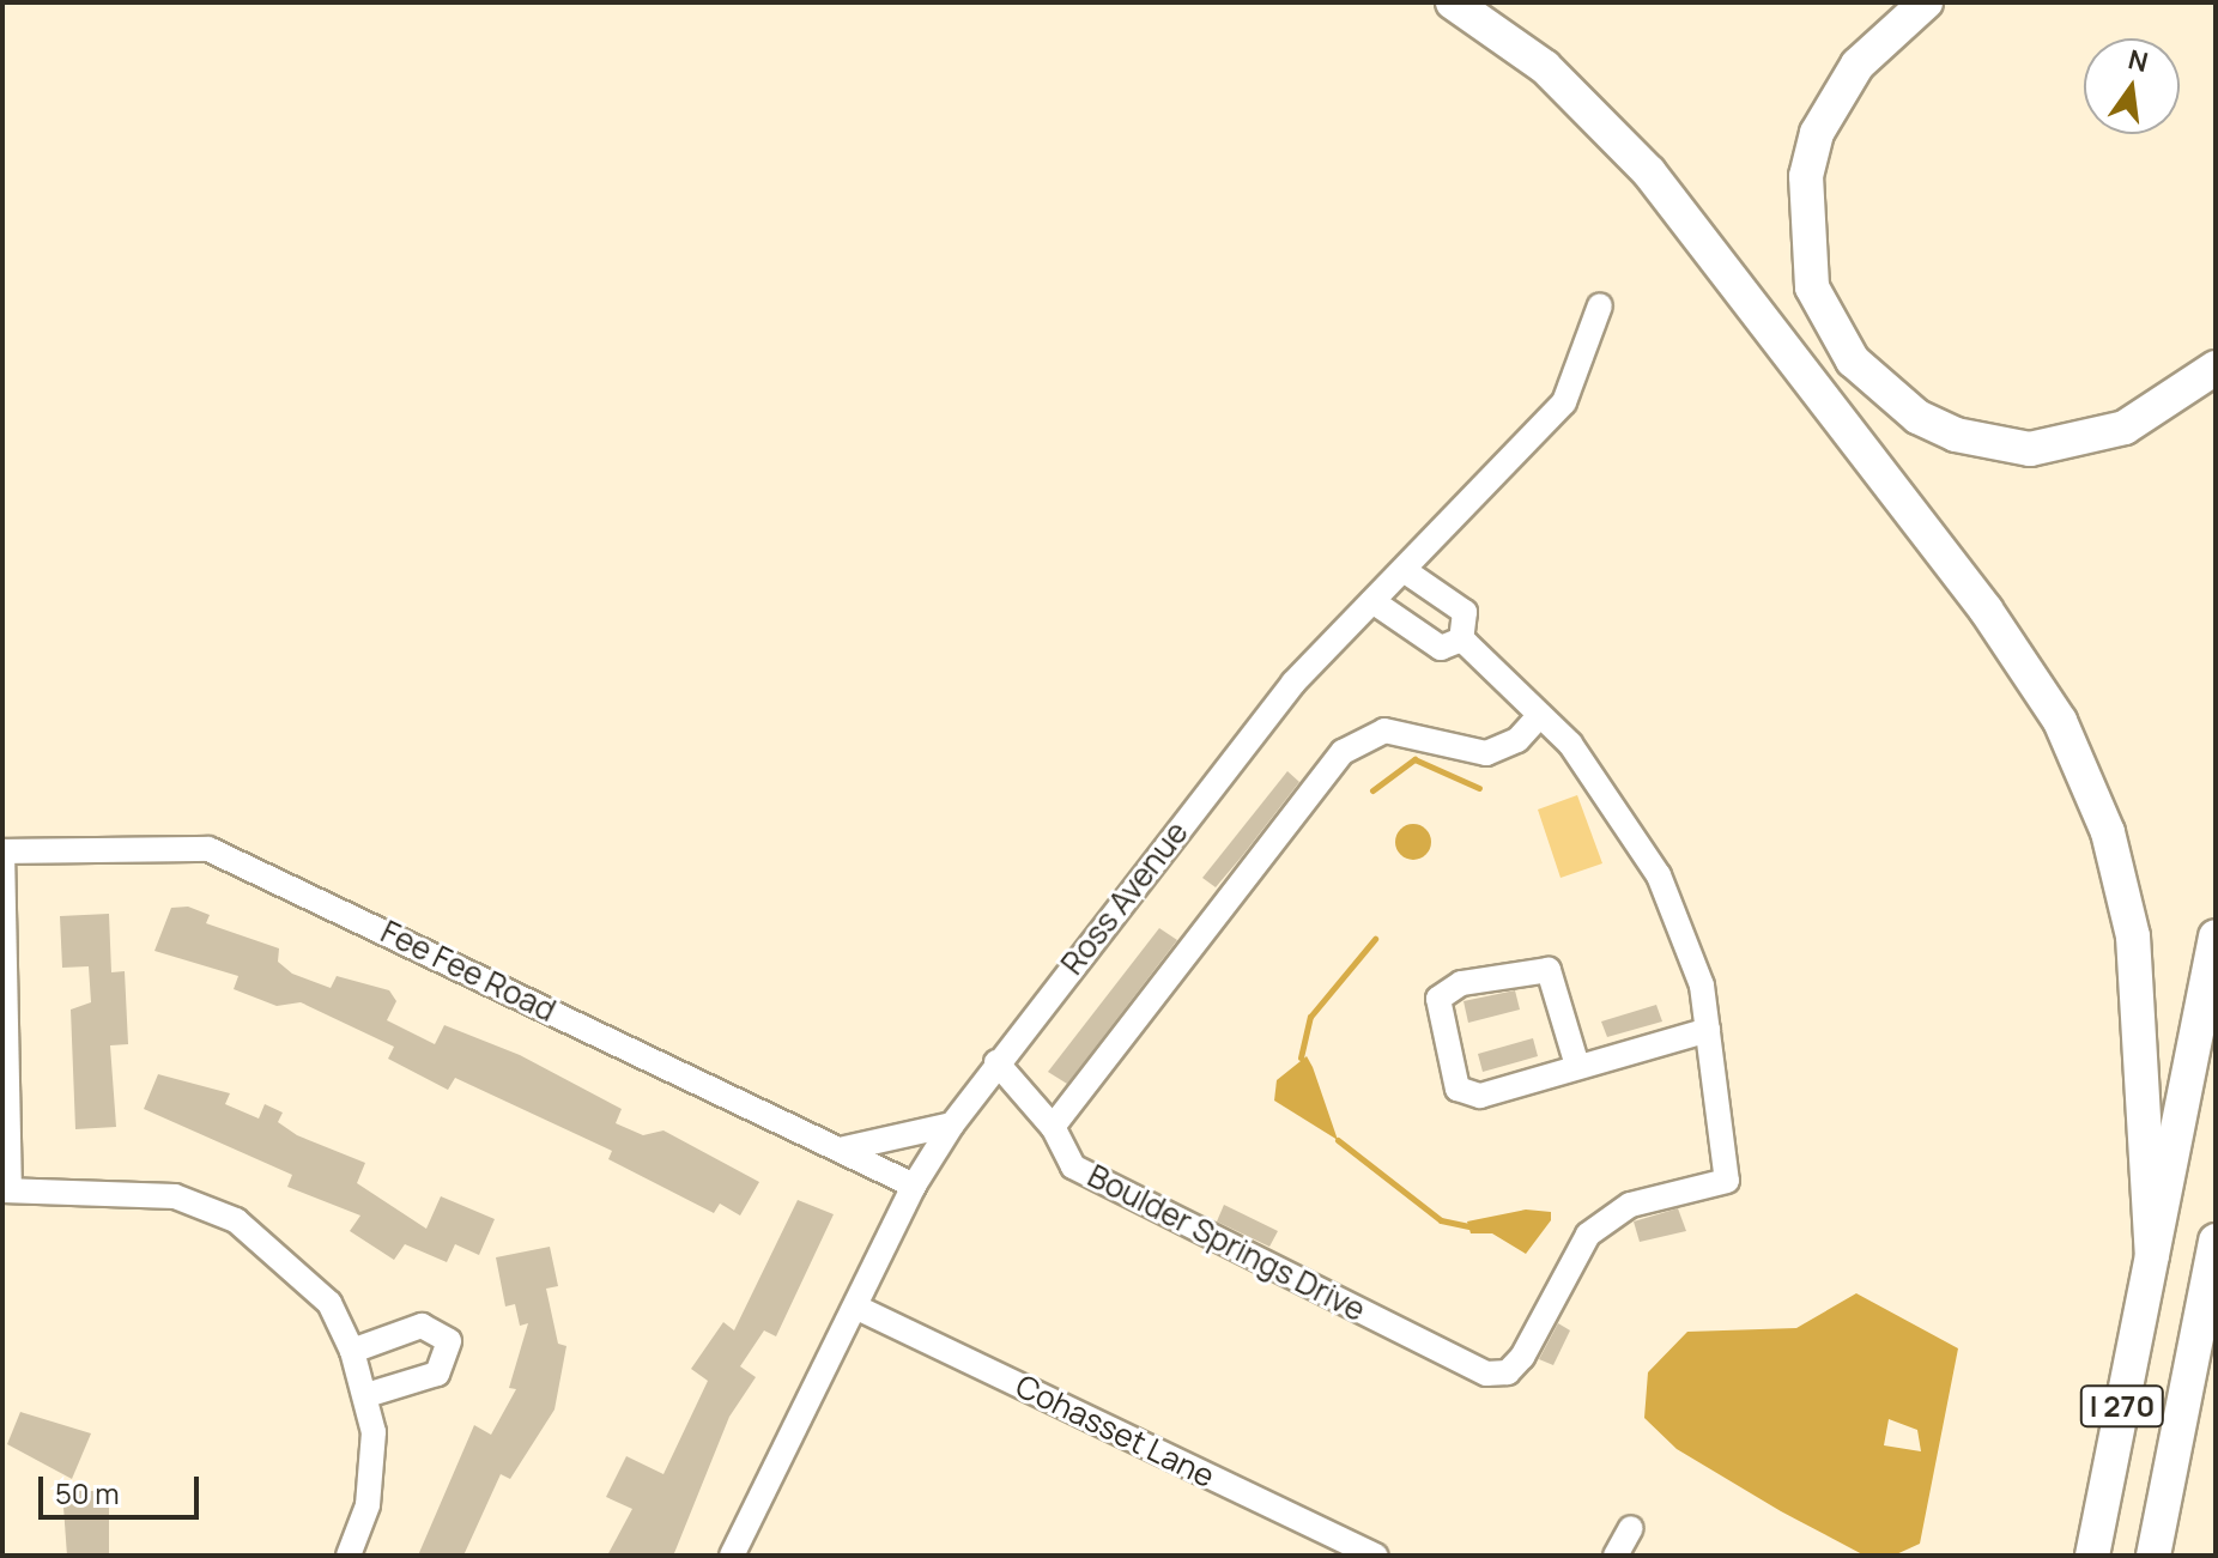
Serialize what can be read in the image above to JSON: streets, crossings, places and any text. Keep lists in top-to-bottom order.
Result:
{
  "streets": {
    "highway": ["I 270"],
    "street": [
      "Ross Avenue",
      "Fee Fee Road",
      "Boulder Springs Drive",
      "Cohasset Lane"
    ]
  },
  "crossings": [
    ["Ross Avenue", "Fee Fee Road"],
    ["Ross Avenue", "Boulder Springs Drive"],
    ["Ross Avenue", "Cohasset Lane"]
  ],
  "scale_bar": "50 m",
  "north": "top"
}
